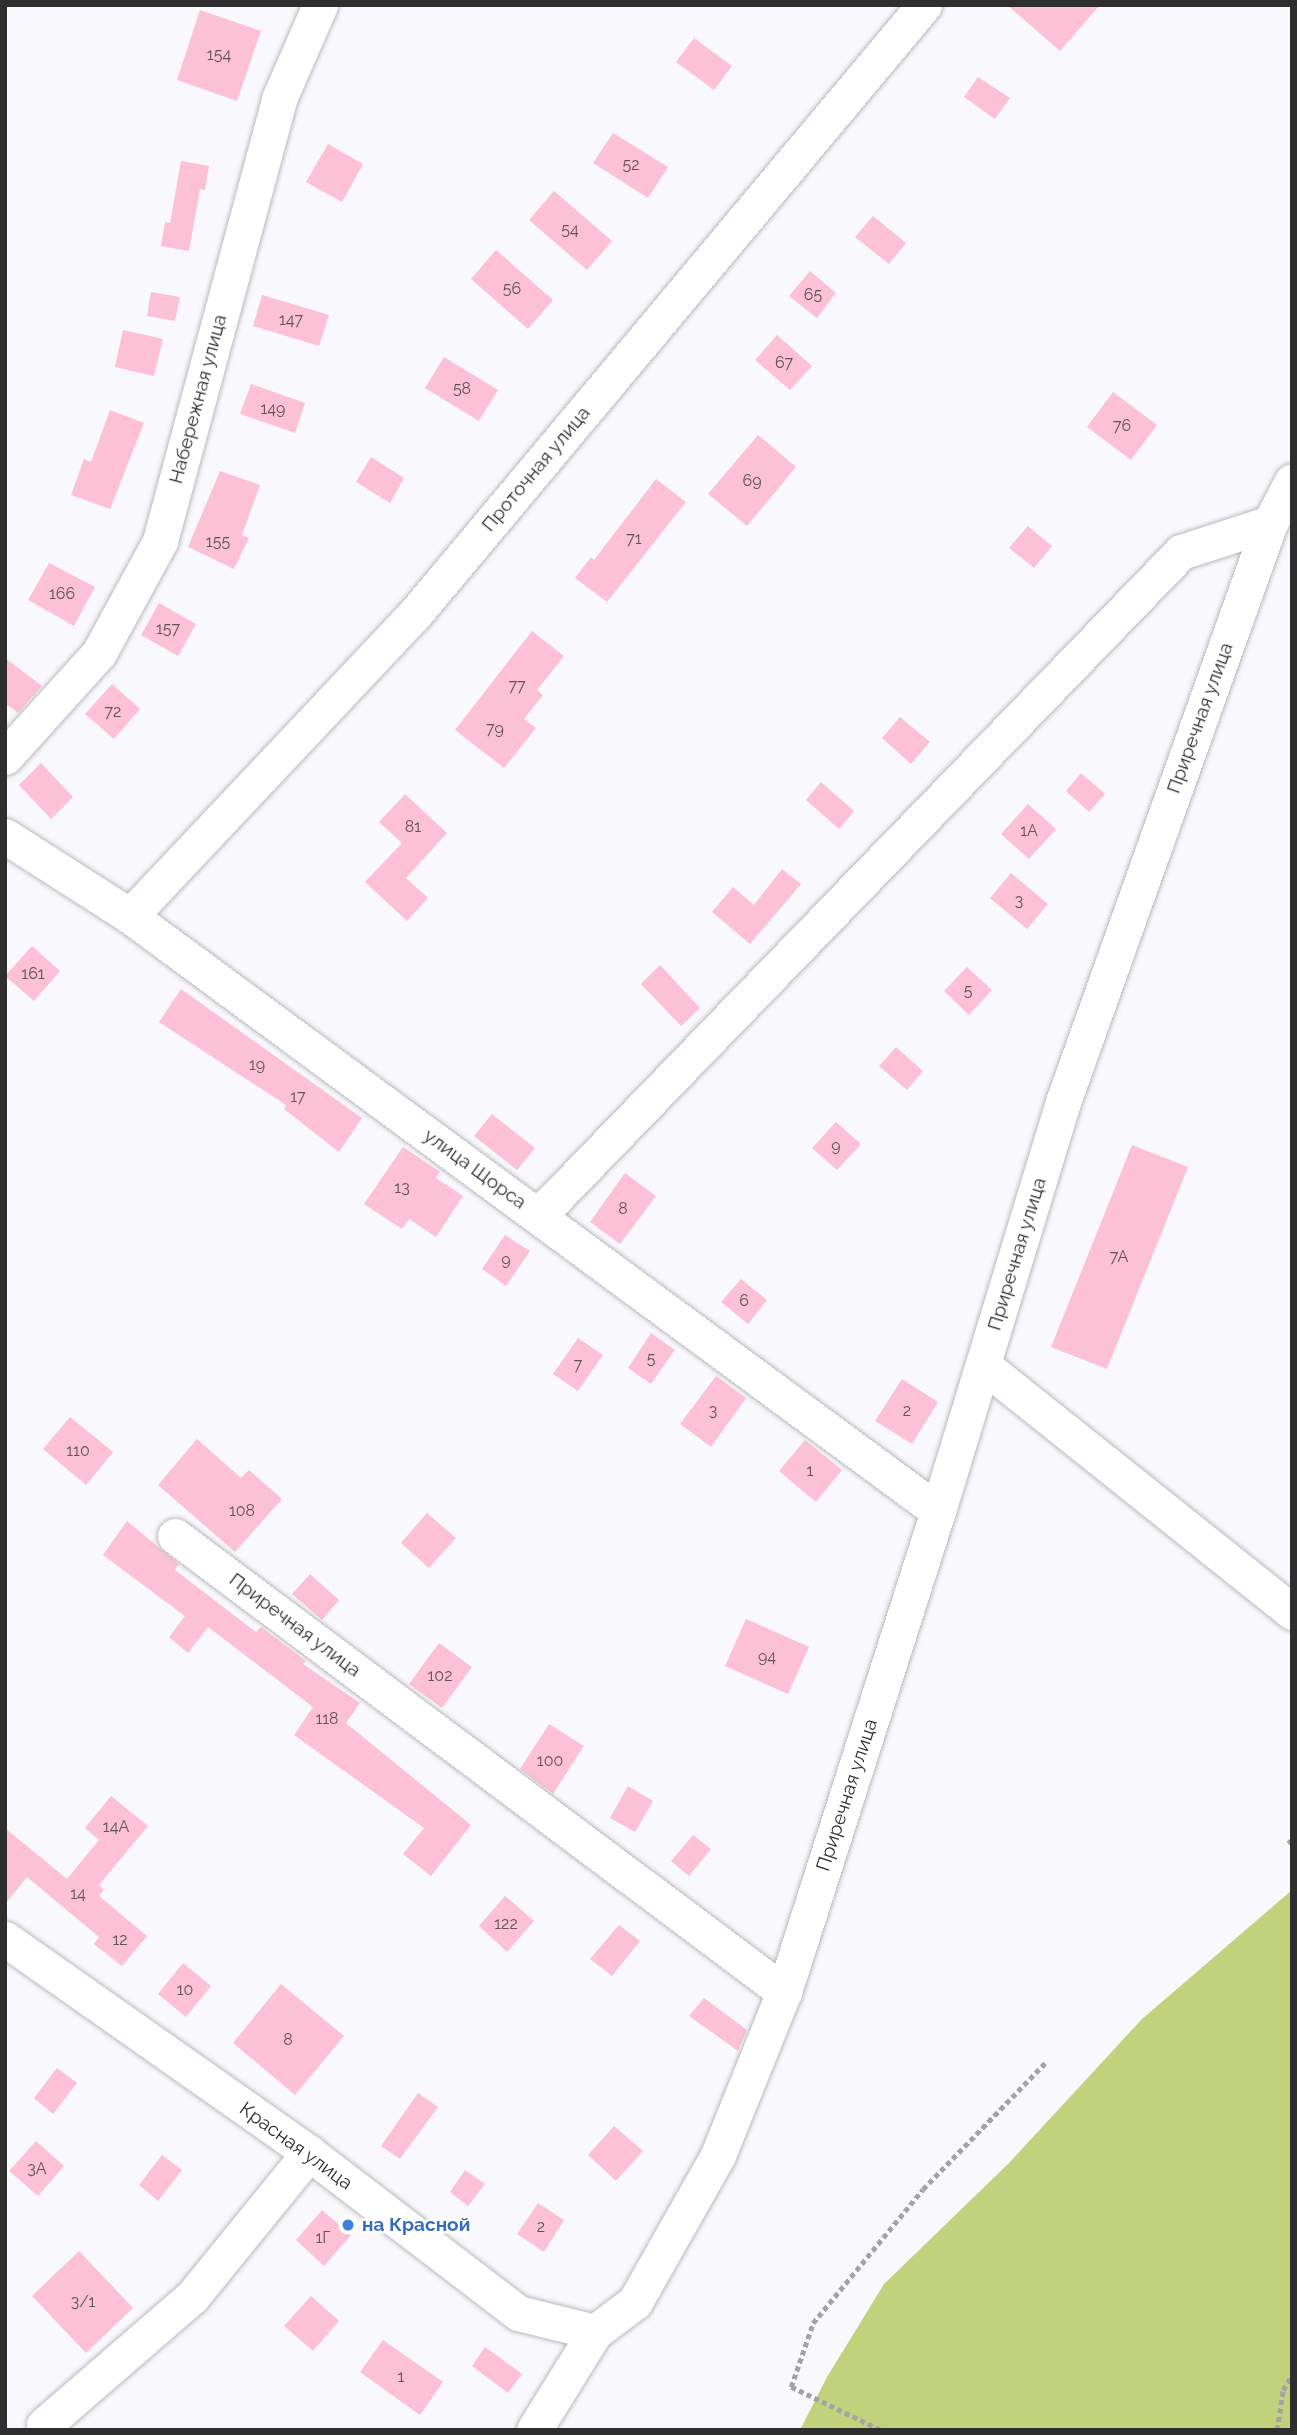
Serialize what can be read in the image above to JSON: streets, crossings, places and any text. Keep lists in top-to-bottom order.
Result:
{
  "streets": {
    "street": [
      "Набережная улица",
      "Проточная улица",
      "Приречная улица",
      "улица Щорса",
      "Красная улица"
    ]
  },
  "crossings": [
    ["Проточная улица", "улица Щорса"],
    ["Приречная улица", "улица Щорса"],
    ["Приречная улица", "Красная улица"]
  ],
  "places": ["на Красной"],
  "house_numbers": [
    "154",
    "52",
    "54",
    "56",
    "65",
    "147",
    "67",
    "58",
    "149",
    "76",
    "69",
    "71",
    "155",
    "166",
    "157",
    "77",
    "72",
    "79",
    "81",
    "1А",
    "3",
    "161",
    "5",
    "19",
    "17",
    "9",
    "13",
    "8",
    "7А",
    "9",
    "6",
    "5",
    "7",
    "3",
    "2",
    "110",
    "1",
    "108",
    "94",
    "102",
    "118",
    "100",
    "14А",
    "14",
    "122",
    "12",
    "10",
    "8",
    "3А",
    "2",
    "1Г",
    "3/1",
    "1"
  ]
}
